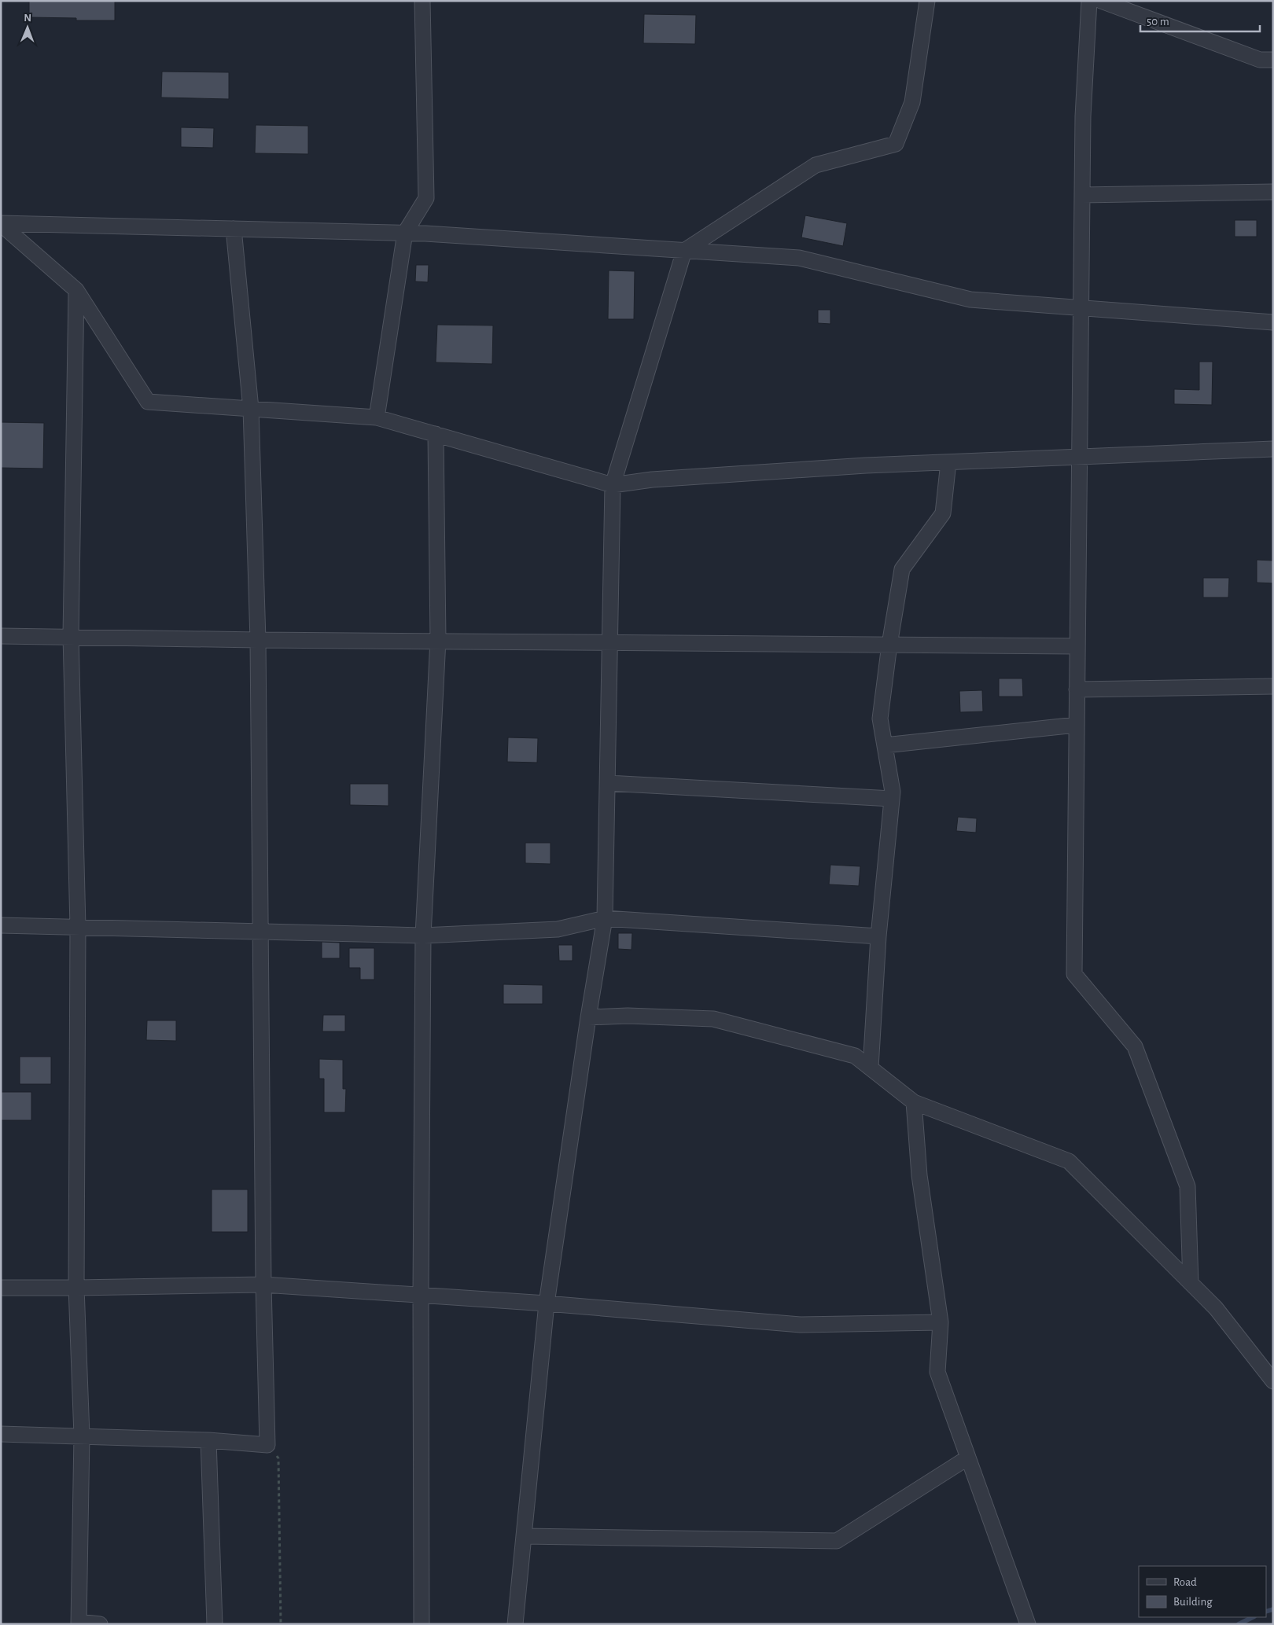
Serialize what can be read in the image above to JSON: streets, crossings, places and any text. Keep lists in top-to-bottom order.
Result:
{
  "legend": ["Road", "Building"],
  "scale_bar": "50 m",
  "north": "top"
}
